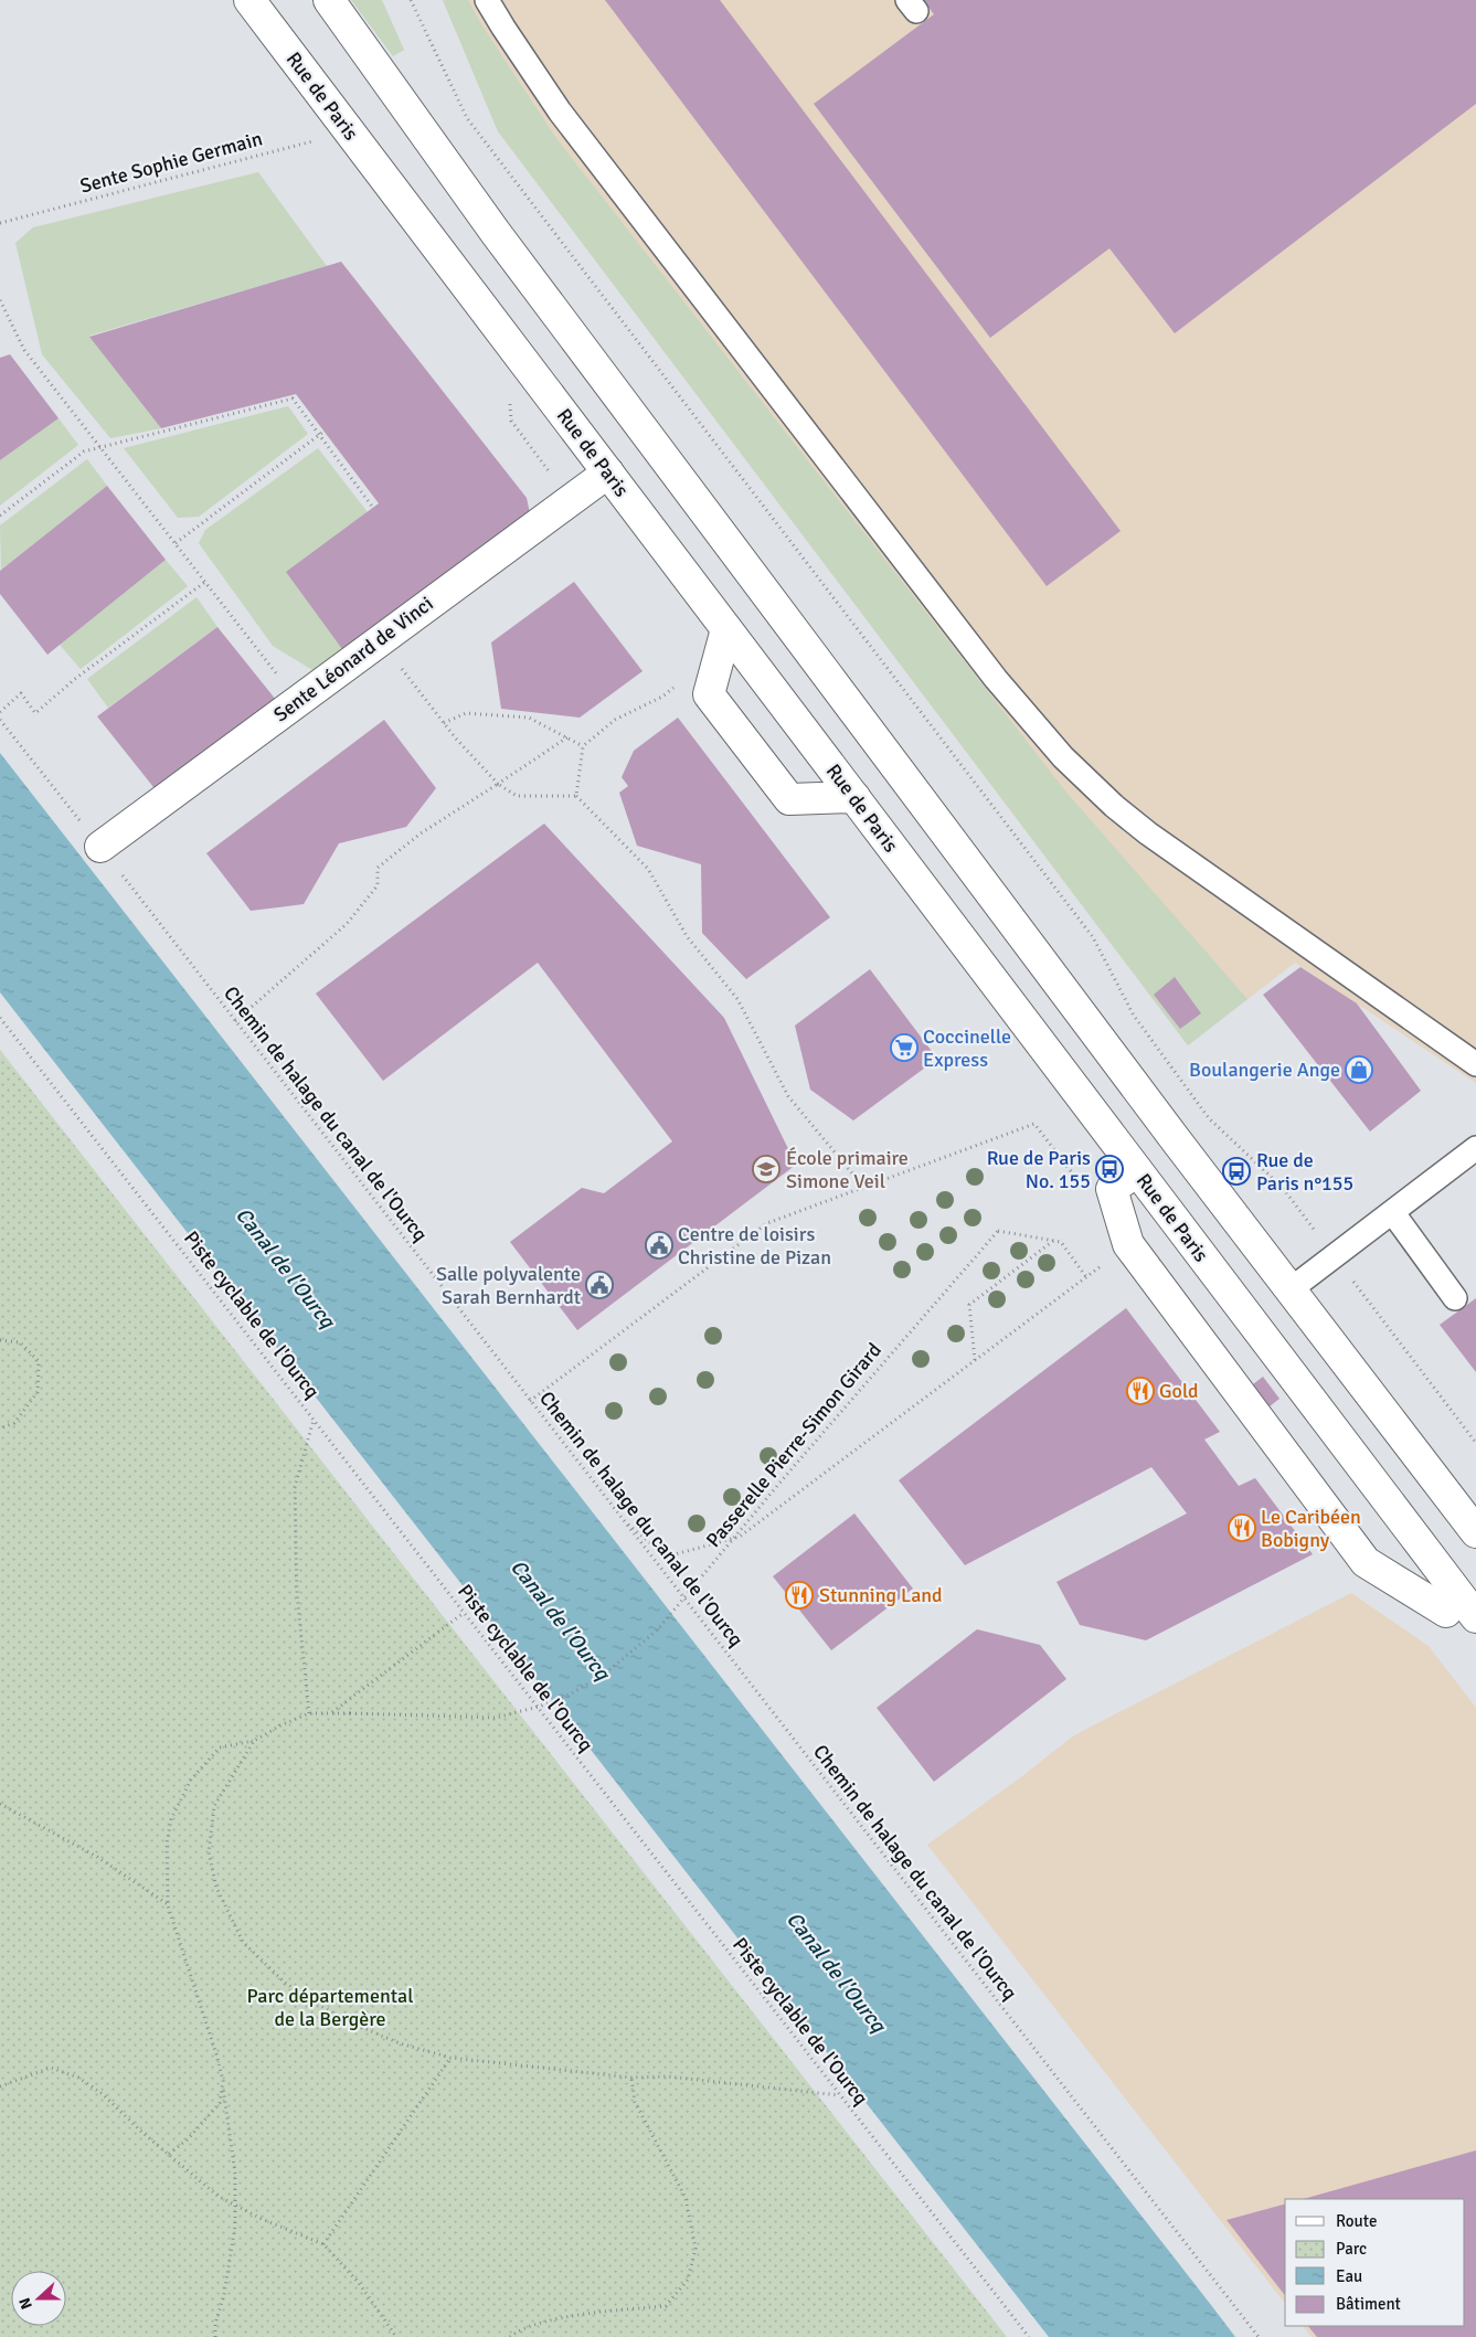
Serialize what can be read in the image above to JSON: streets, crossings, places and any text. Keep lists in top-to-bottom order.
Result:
{
  "streets": {
    "main road": ["Rue de Paris", "Sente Léonard de Vinci"],
    "path": [
      "Sente Sophie Germain",
      "Chemin de halage du canal de l'Ourcq",
      "Piste cyclable de l'Ourcq",
      "Passerelle Pierre-Simon Girard"
    ]
  },
  "crossings": [
    ["Rue de Paris", "Sente Sophie Germain"],
    ["Rue de Paris", "Sente Léonard de Vinci"],
    ["Sente Léonard de Vinci", "Chemin de halage du canal de l'Ourcq"]
  ],
  "water": ["Canal de l'Ourcq"],
  "parks": ["Parc départemental de la Bergère"],
  "places": {
    "supermarket": ["Coccinelle Express"],
    "shop": ["Boulangerie Ange"],
    "school or university": ["École primaire Simone Veil"],
    "bus stop": ["Rue de Paris No. 155", "Rue de Paris n°155"],
    "public building": ["Centre de loisirs Christine de Pizan", "Salle polyvalente Sarah Bernhardt"],
    "restaurant": ["Gold", "Le Caribéen Bobigny", "Stunning Land"]
  },
  "legend": [
    "Route",
    "Parc",
    "Eau",
    "Bâtiment"
  ],
  "north": "left"
}
